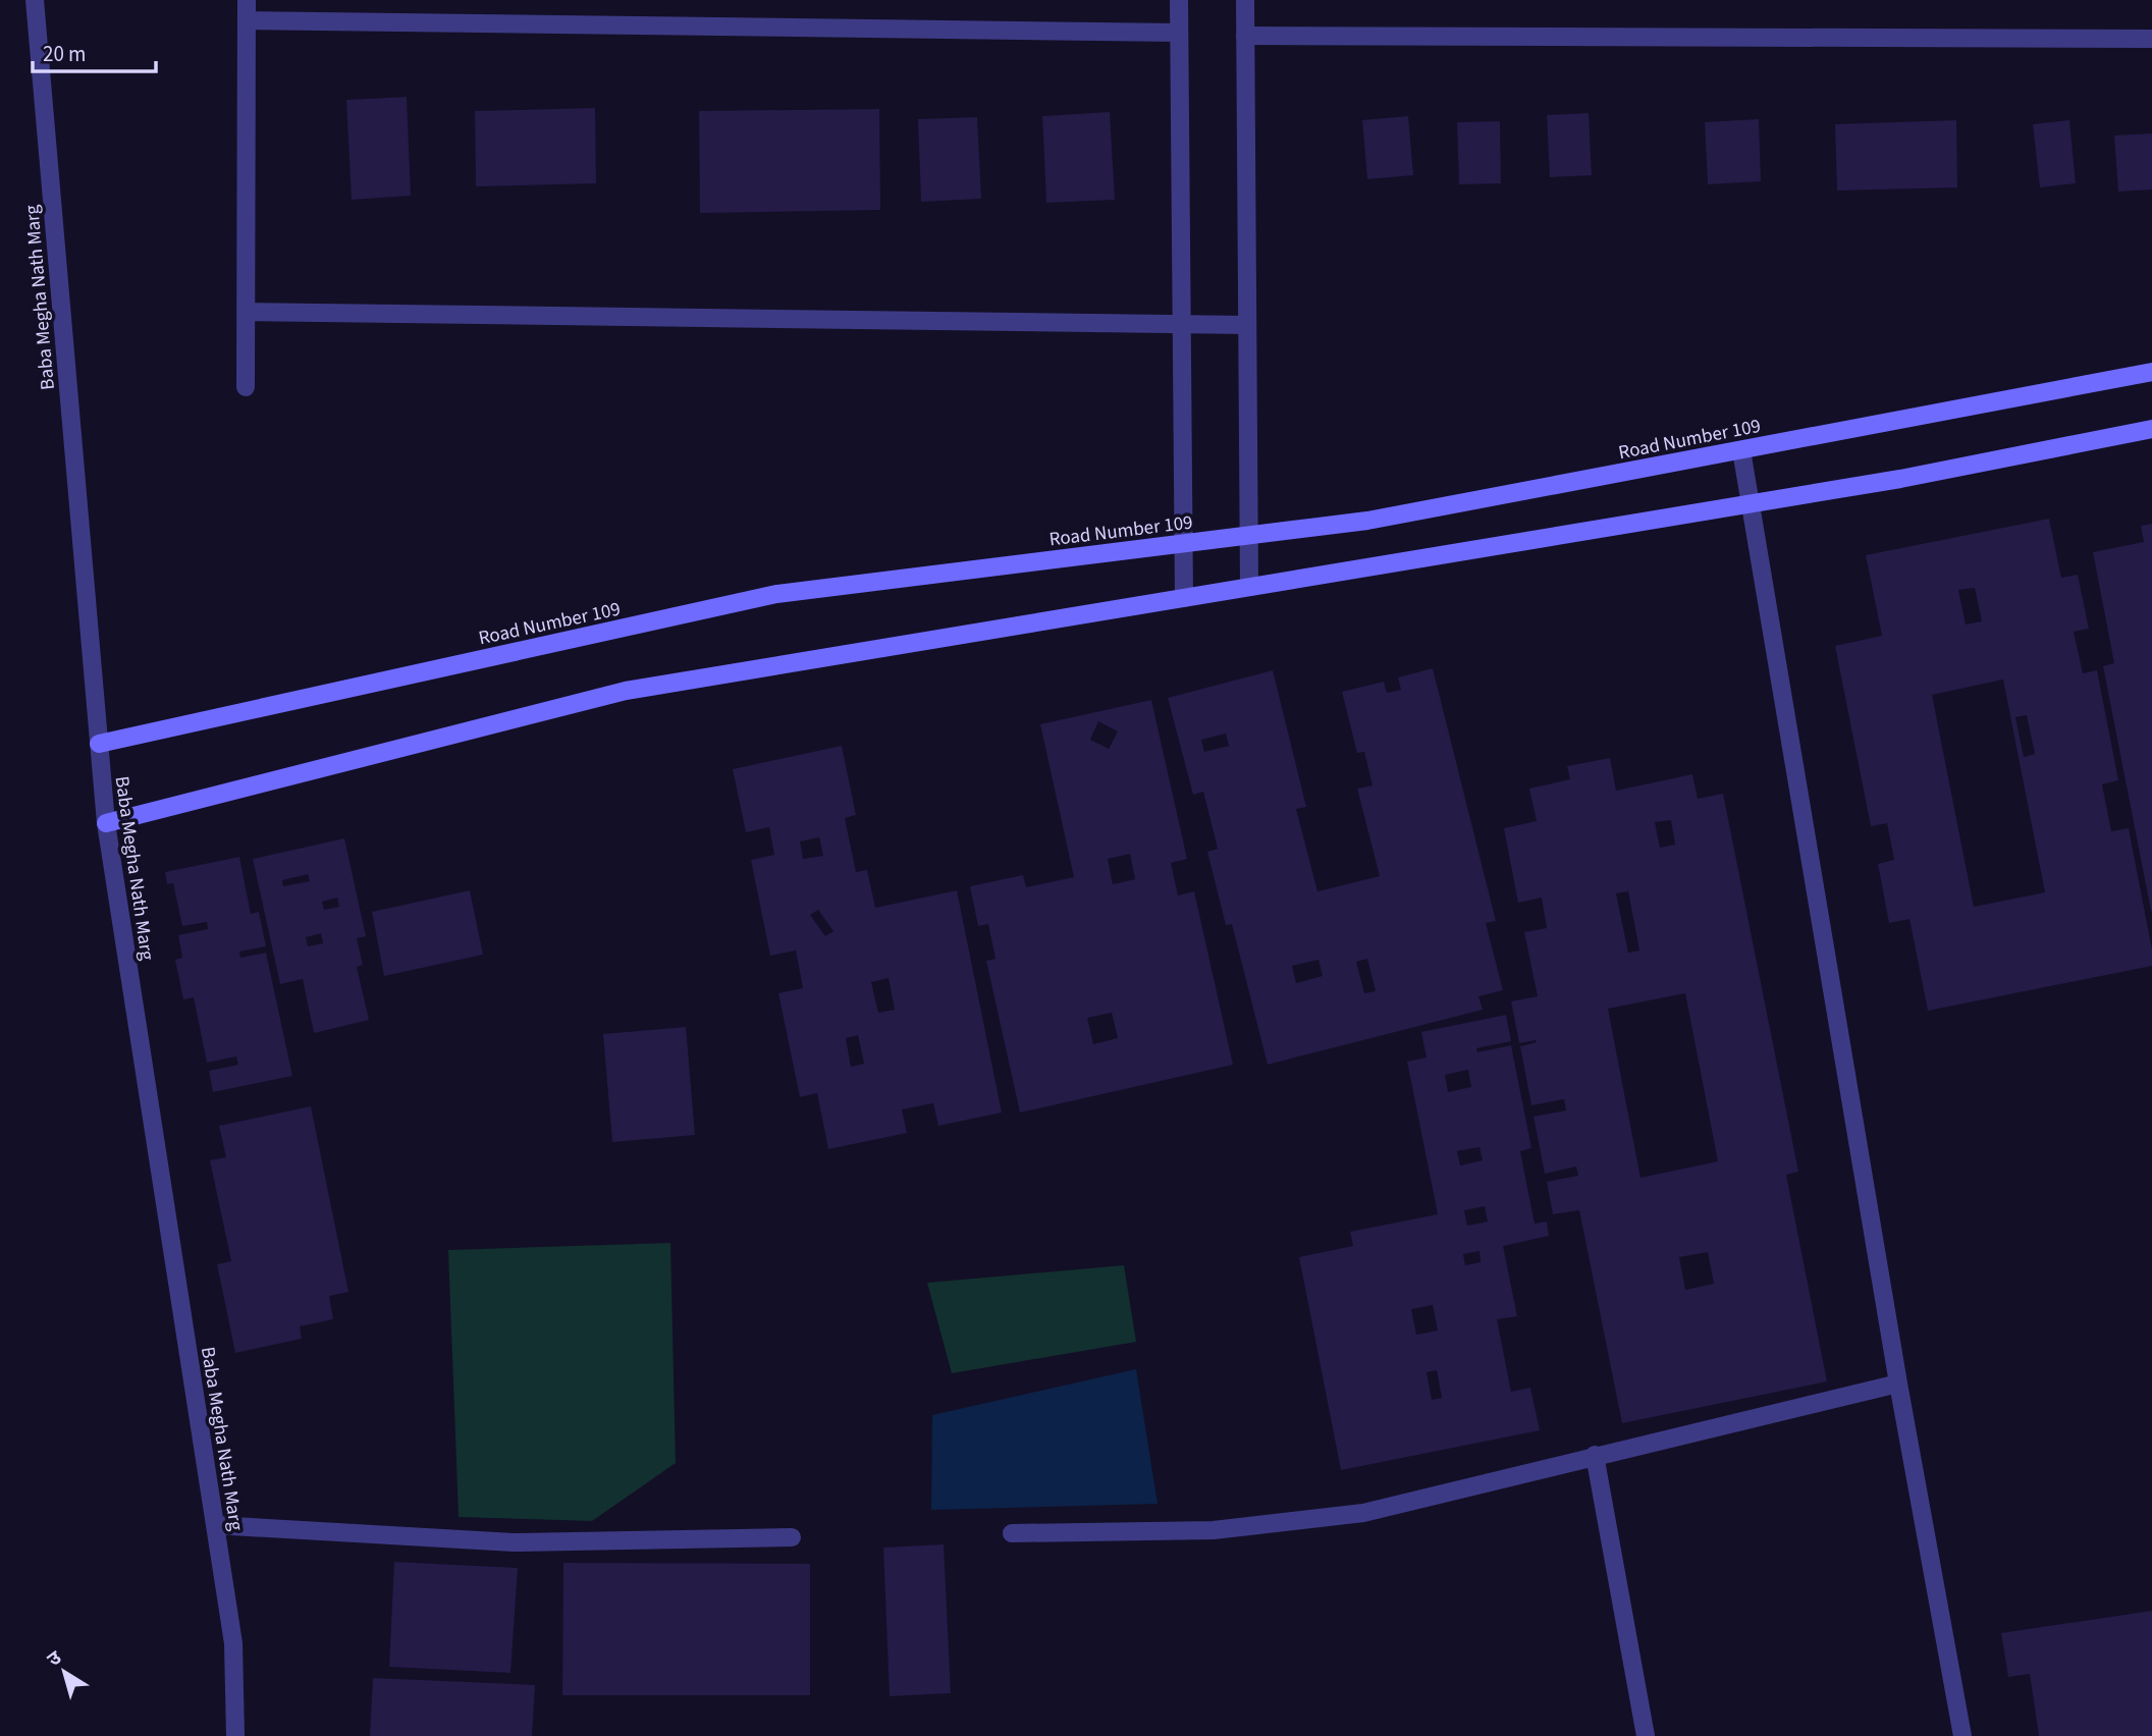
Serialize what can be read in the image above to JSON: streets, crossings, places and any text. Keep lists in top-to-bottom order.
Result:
{
  "streets": {
    "street": ["Baba Megha Nath Marg", "Road Number 109"]
  },
  "crossings": [
    ["Baba Megha Nath Marg", "Road Number 109"]
  ],
  "scale_bar": "20 m",
  "north": "top left"
}
